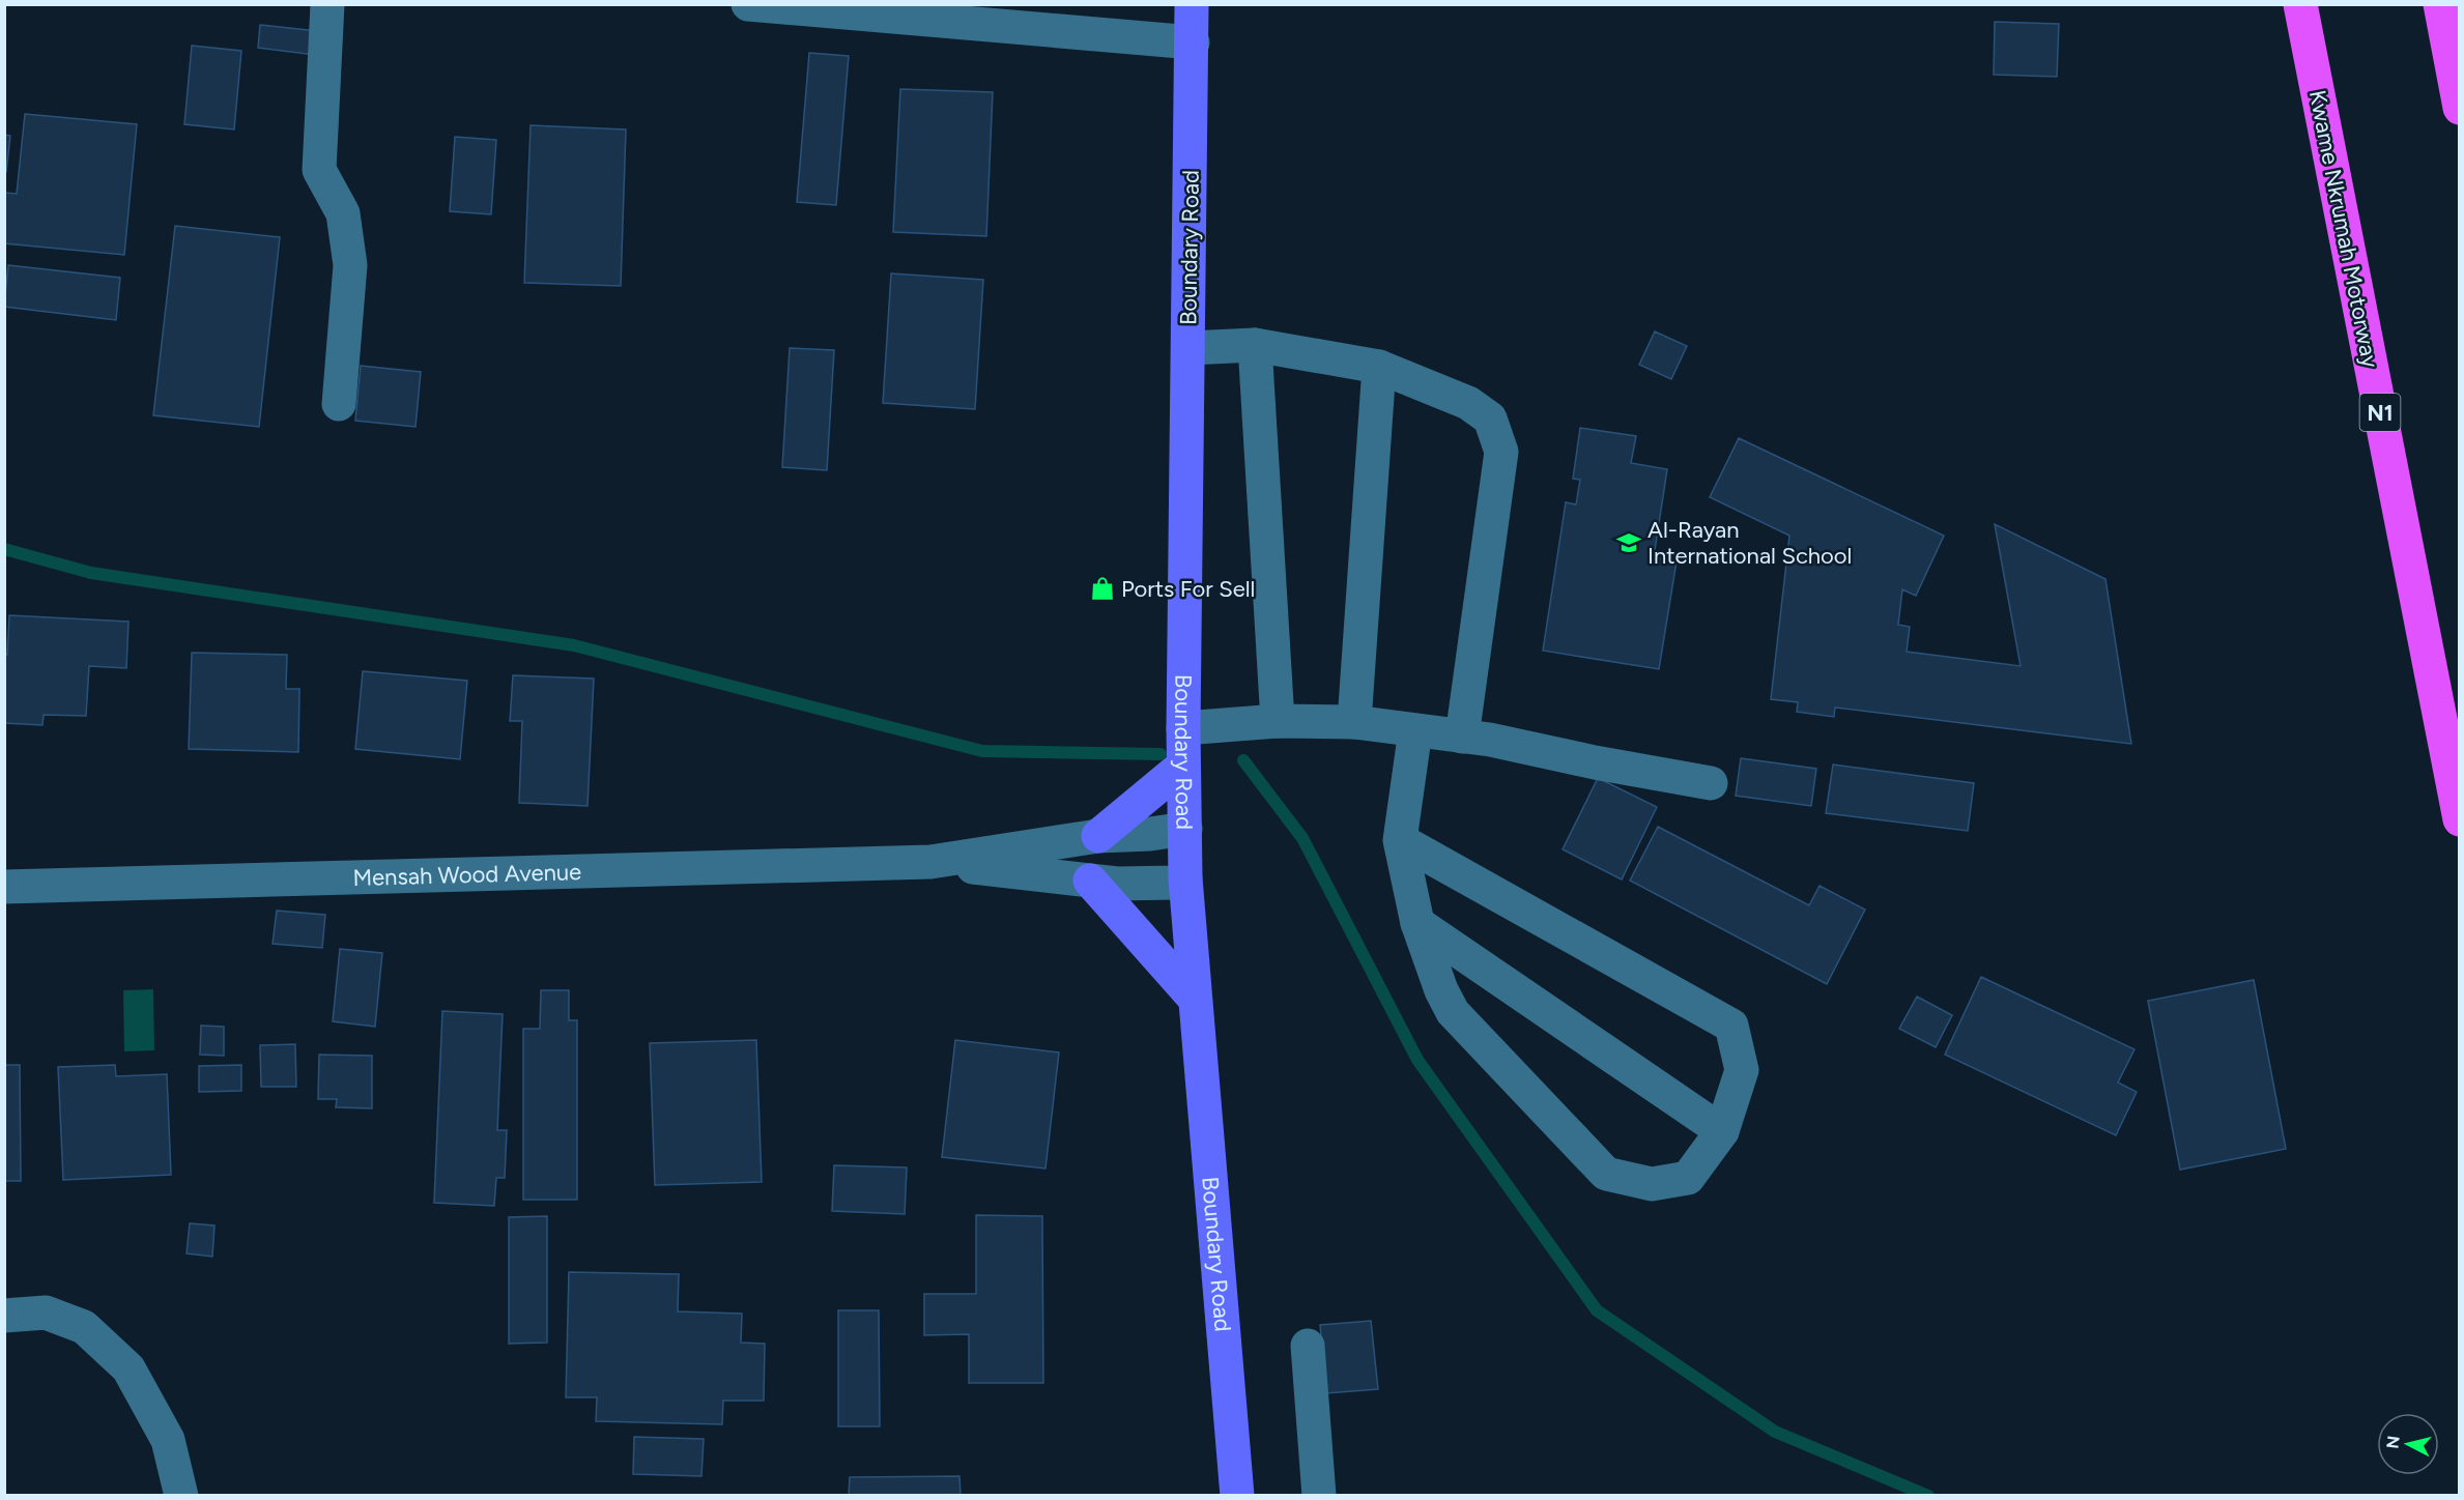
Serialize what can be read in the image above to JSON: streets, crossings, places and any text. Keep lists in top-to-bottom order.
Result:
{
  "streets": {
    "highway": ["Kwame Nkrumah Motorway", "N1"],
    "main road": ["Boundary Road"],
    "street": ["Mensah Wood Avenue"]
  },
  "crossings": [
    ["Boundary Road", "Mensah Wood Avenue"]
  ],
  "places": {
    "school or university": ["Al-Rayan International School"],
    "shop": ["Ports For Sell"]
  },
  "north": "left"
}
